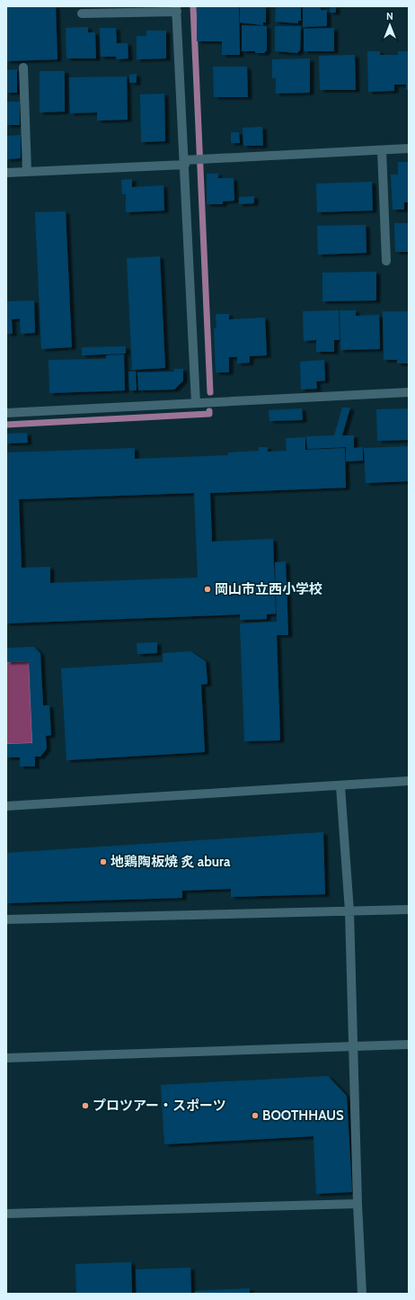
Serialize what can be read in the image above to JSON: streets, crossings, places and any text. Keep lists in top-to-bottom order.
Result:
{
  "places": [
    "岡山市立西小学校",
    "地鶏陶板焼 炙 abura",
    "プロツアー・スポーツ",
    "BOOTHHAUS"
  ],
  "north": "top"
}
